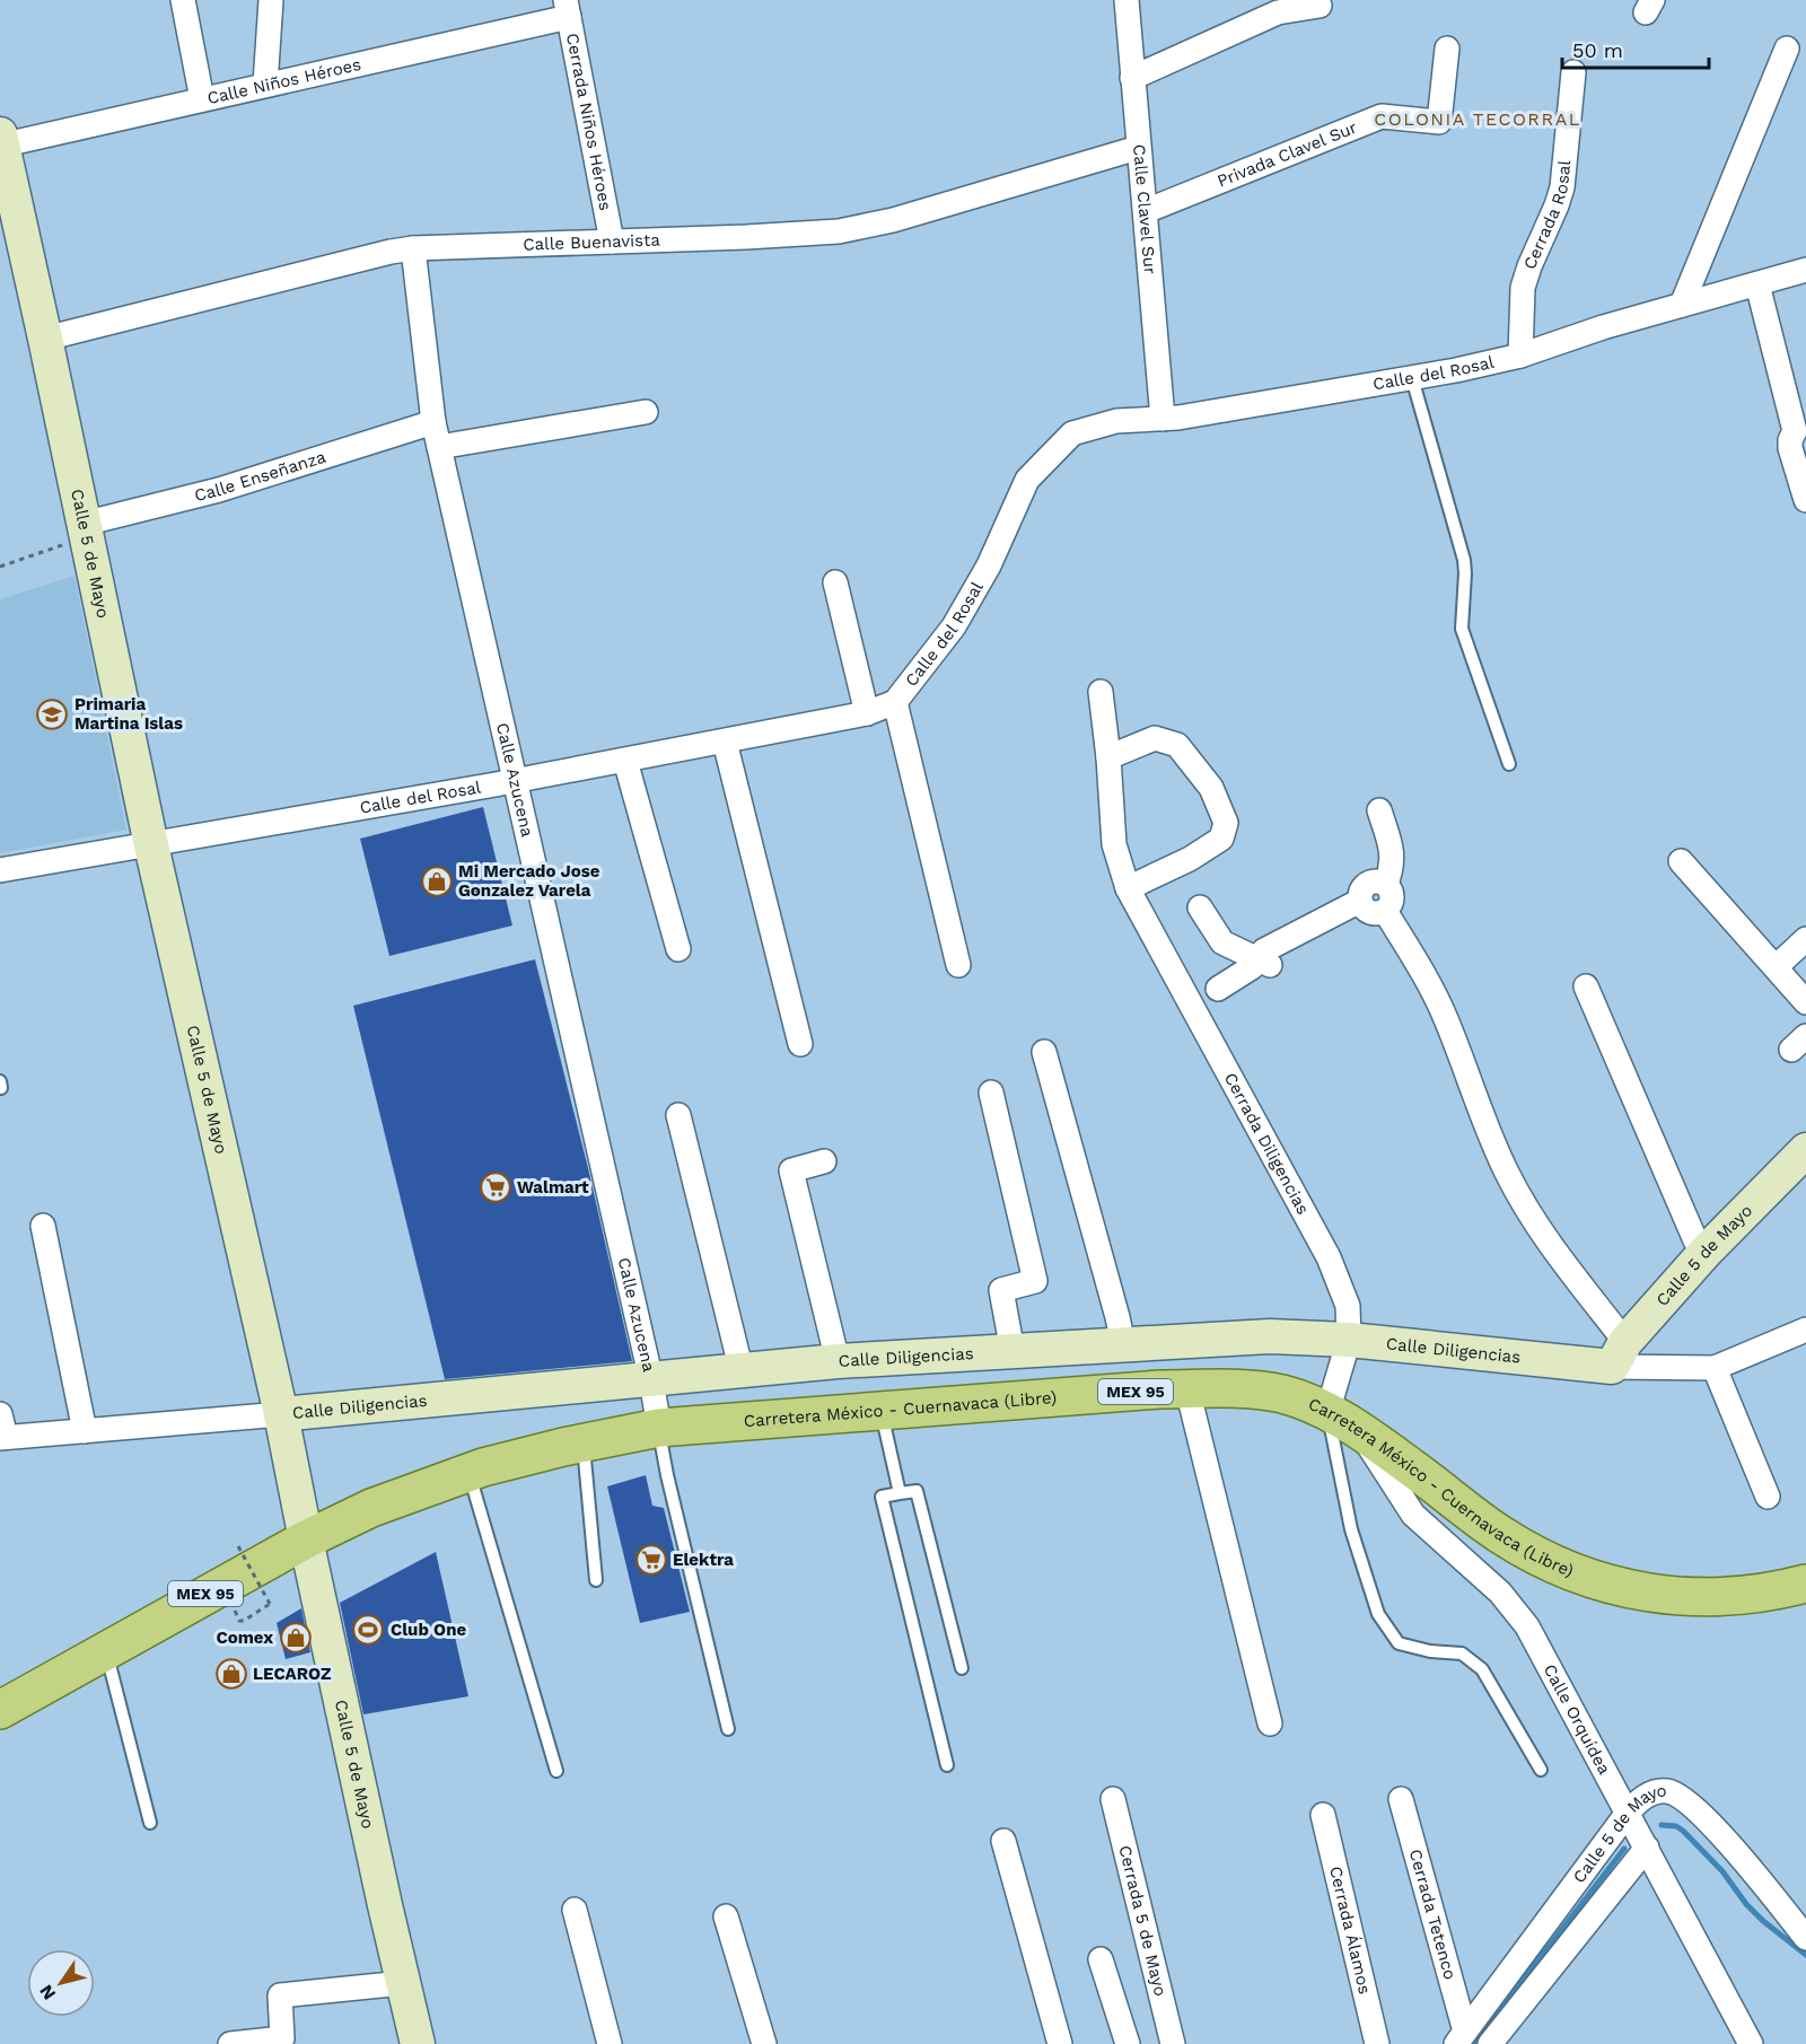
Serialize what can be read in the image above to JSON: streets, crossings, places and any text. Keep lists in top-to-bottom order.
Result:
{
  "streets": {
    "main road": ["MEX 95", "Carretera México - Cuernavaca (Libre)"],
    "street": [
      "Calle Niños Héroes",
      "Cerrada Niños Héroes",
      "Privada Clavel Sur",
      "Calle Clavel Sur",
      "Cerrada Rosal",
      "Calle Buenavista",
      "Calle del Rosal",
      "Calle Enseñanza",
      "Calle 5 de Mayo",
      "Calle Azucena",
      "Cerrada Diligencias",
      "Calle Diligencias",
      "Calle Orquídea",
      "Cerrada Tetenco",
      "Cerrada 5 de Mayo",
      "Cerrada Álamos"
    ]
  },
  "crossings": [
    ["Calle Niños Héroes", "Cerrada Niños Héroes"],
    ["Calle Niños Héroes", "Calle 5 de Mayo"],
    ["Cerrada Niños Héroes", "Calle Buenavista"],
    ["Privada Clavel Sur", "Calle Clavel Sur"],
    ["Calle Clavel Sur", "Calle Buenavista"],
    ["Calle Clavel Sur", "Calle del Rosal"],
    ["Cerrada Rosal", "Calle del Rosal"],
    ["Calle Buenavista", "Calle 5 de Mayo"],
    ["Calle Buenavista", "Calle Azucena"],
    ["Calle del Rosal", "Calle 5 de Mayo"],
    ["Calle del Rosal", "Calle Azucena"],
    ["Calle Enseñanza", "Calle 5 de Mayo"],
    ["Calle Enseñanza", "Calle Azucena"],
    ["Calle 5 de Mayo", "Calle Diligencias"],
    ["Calle 5 de Mayo", "Carretera México - Cuernavaca (Libre)"],
    ["Calle 5 de Mayo", "Calle Orquídea"],
    ["Calle 5 de Mayo", "Cerrada Tetenco"],
    ["Calle Azucena", "Calle Diligencias"],
    ["Calle Azucena", "Carretera México - Cuernavaca (Libre)"],
    ["Cerrada Diligencias", "Calle Diligencias"],
    ["Cerrada Diligencias", "Carretera México - Cuernavaca (Libre)"],
    ["Cerrada Diligencias", "Calle Orquídea"],
    ["Carretera México - Cuernavaca (Libre)", "Calle Orquídea"]
  ],
  "districts": ["COLONIA TECORRAL"],
  "places": {
    "school or university": ["Primaria Martina Islas"],
    "shop": ["Mi Mercado Jose Gonzalez Varela", "Comex", "LECAROZ"],
    "supermarket": ["Walmart", "Elektra"],
    "sports": ["Club One"]
  },
  "scale_bar": "50 m",
  "north": "bottom left"
}
